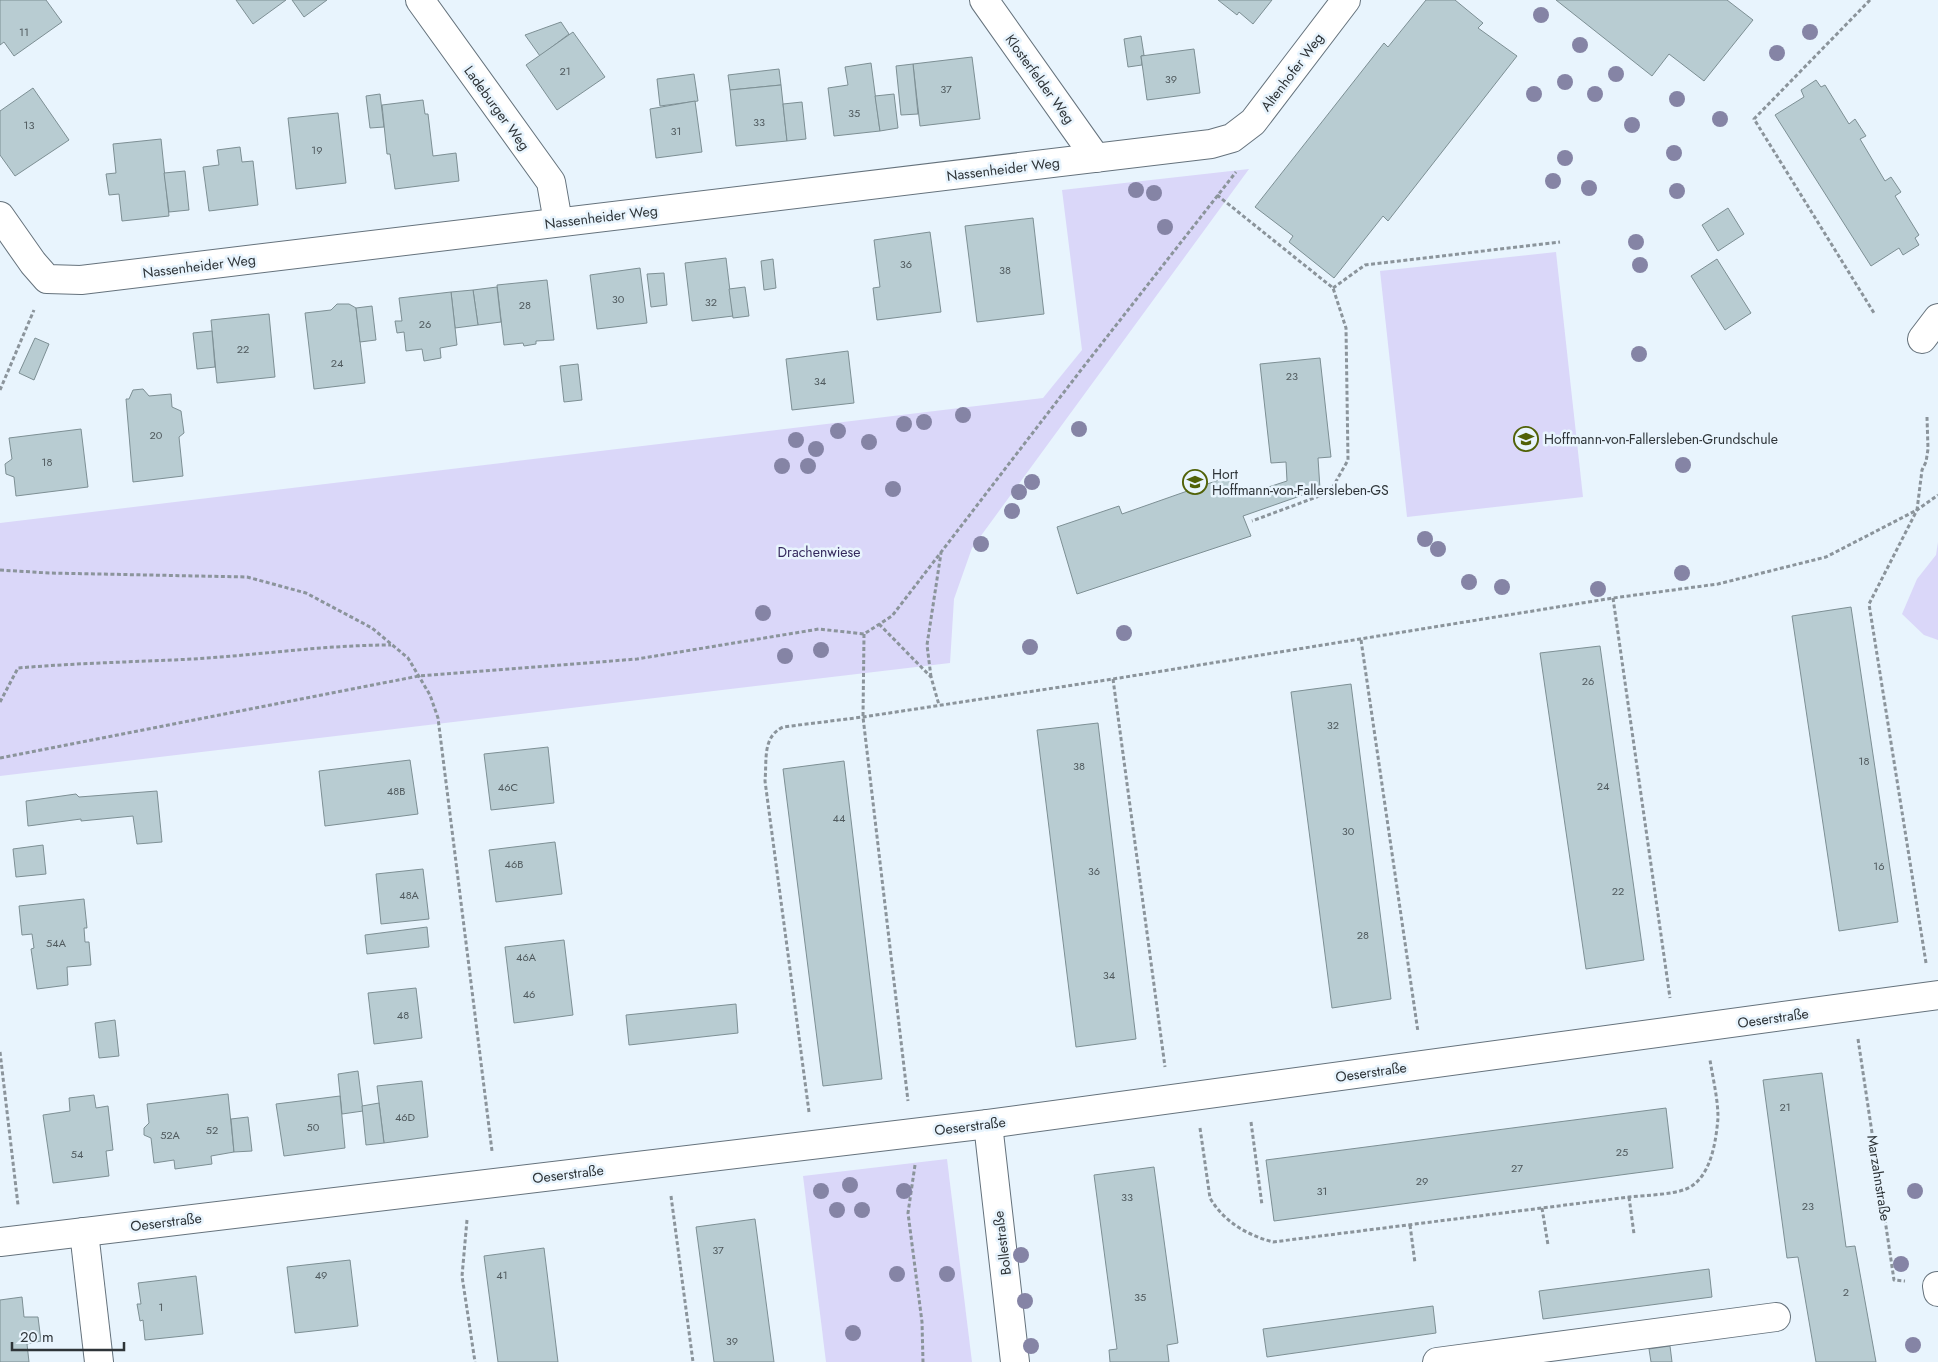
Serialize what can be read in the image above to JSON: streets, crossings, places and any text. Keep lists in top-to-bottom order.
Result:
{
  "streets": {
    "street": [
      "Altenhofer Weg",
      "Klosterfelder Weg",
      "Ladeburger Weg",
      "Nassenheider Weg",
      "Oeserstraße",
      "Bollestraße"
    ],
    "path": ["Marzahnstraße"]
  },
  "crossings": [
    ["Altenhofer Weg", "Nassenheider Weg"],
    ["Klosterfelder Weg", "Nassenheider Weg"],
    ["Ladeburger Weg", "Nassenheider Weg"],
    ["Oeserstraße", "Bollestraße"]
  ],
  "parks": ["Drachenwiese"],
  "places": {
    "school or university": ["Hoffmann-von-Fallersleben-Grundschule", "Hort Hoffmann-von-Fallersleben-GS"]
  },
  "house_numbers": [
    "11",
    "21",
    "39",
    "37",
    "35",
    "33",
    "13",
    "31",
    "19",
    "36",
    "38",
    "30",
    "32",
    "28",
    "26",
    "22",
    "24",
    "23",
    "34",
    "20",
    "18",
    "26",
    "32",
    "18",
    "38",
    "24",
    "46C",
    "48B",
    "44",
    "30",
    "46B",
    "16",
    "36",
    "22",
    "48A",
    "28",
    "54A",
    "46A",
    "34",
    "46",
    "48",
    "21",
    "46D",
    "50",
    "52",
    "52A",
    "25",
    "54",
    "27",
    "29",
    "31",
    "33",
    "23",
    "37",
    "49",
    "41",
    "2",
    "35",
    "1",
    "39"
  ],
  "scale_bar": "20 m"
}
